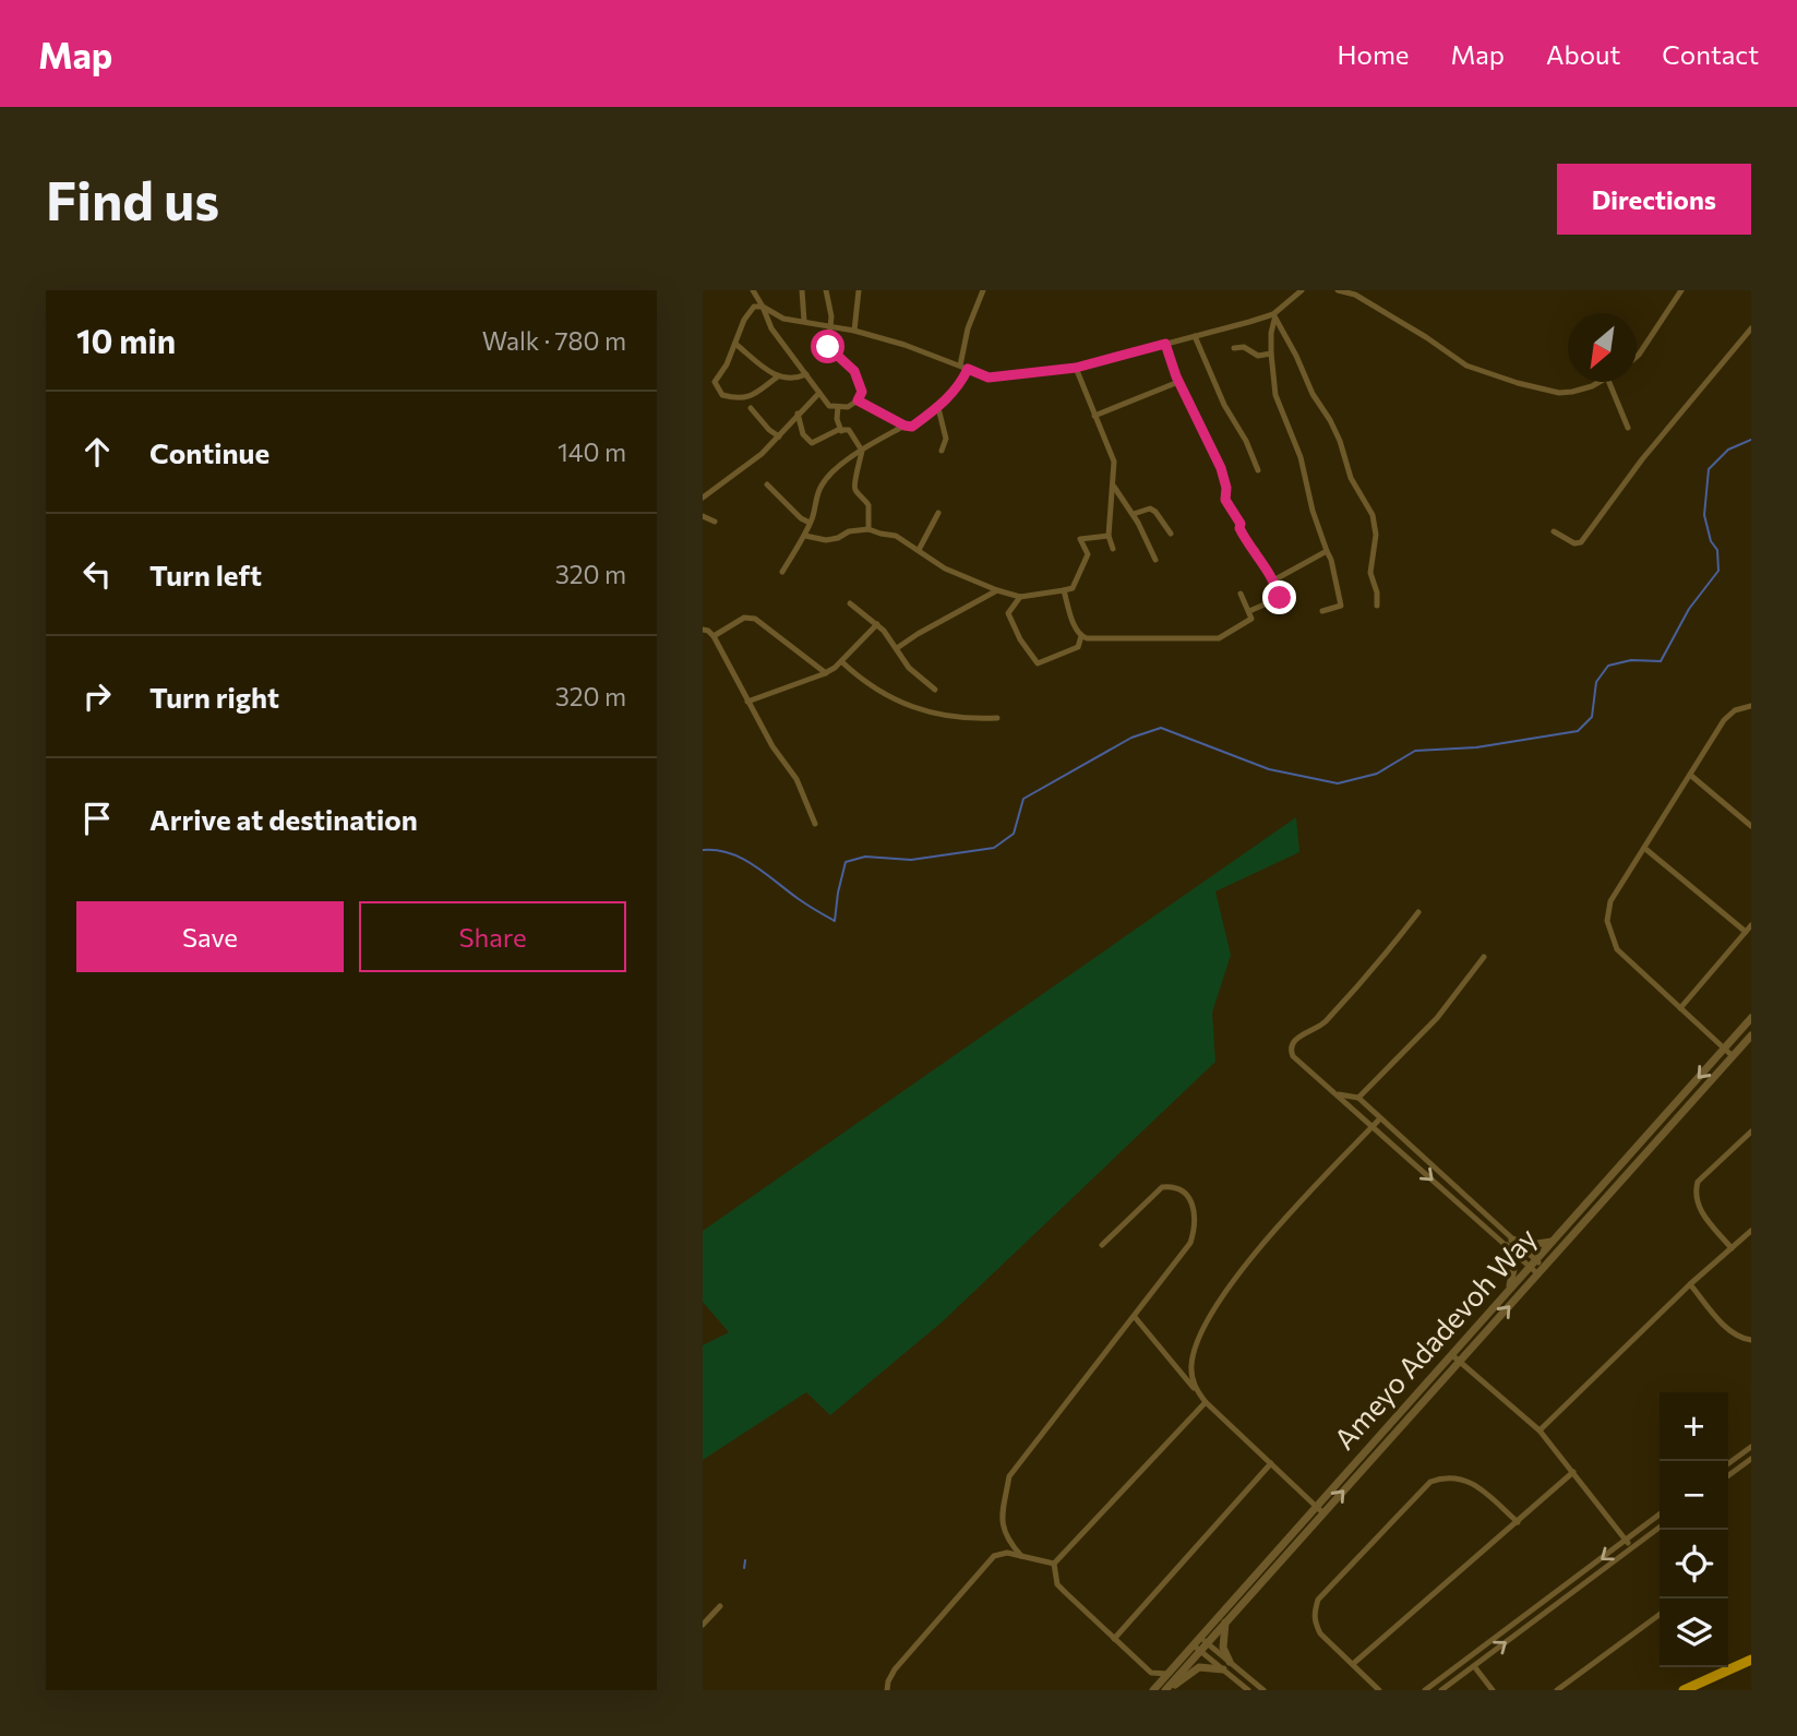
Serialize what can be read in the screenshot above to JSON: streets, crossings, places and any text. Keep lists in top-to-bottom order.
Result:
{
  "streets": {
    "street": ["Ameyo Adadevoh Way"]
  },
  "north": "bottom left",
  "page": {
    "header": "Map",
    "nav": [
      "Home",
      "Map",
      "About",
      "Contact"
    ],
    "buttons": [
      "Directions",
      ["Save", "Share"]
    ],
    "title": "Find us",
    "heading": ["10 min", "Walk · 780 m"],
    "list": [
      ["Continue", "140 m"],
      ["Turn left", "320 m"],
      ["Turn right", "320 m"],
      "Arrive at destination"
    ],
    "map_buttons": ["+", "−"]
  }
}
